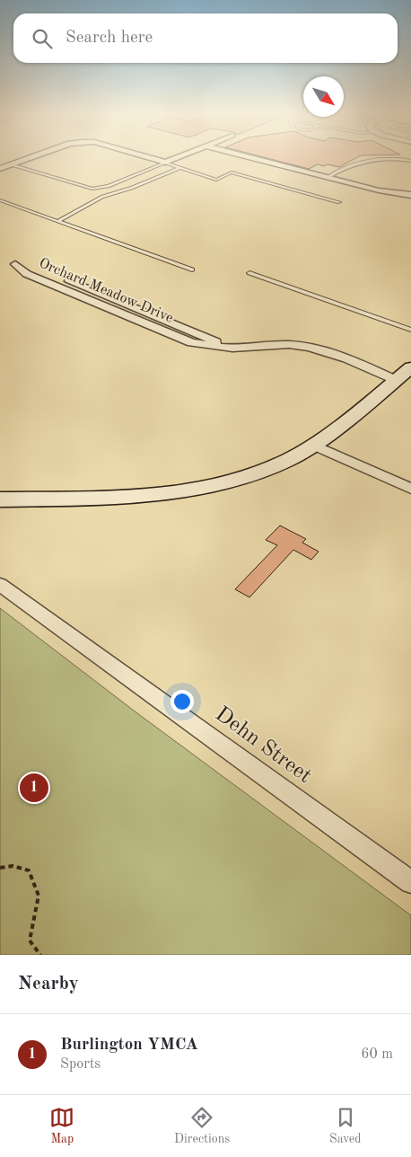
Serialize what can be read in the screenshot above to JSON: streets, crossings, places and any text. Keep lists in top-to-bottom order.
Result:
{
  "streets": {
    "street": ["Orchard Meadow Drive", "Dehn Street"]
  },
  "north": "bottom right",
  "page": {
    "search": "Search here",
    "pins": "1",
    "heading": "Nearby",
    "list": [
      {
        "mark": "1",
        "name": "Burlington YMCA",
        "note": "Sports",
        "value": "60 m"
      }
    ],
    "nav": ["Map", "Directions", "Saved"]
  }
}
